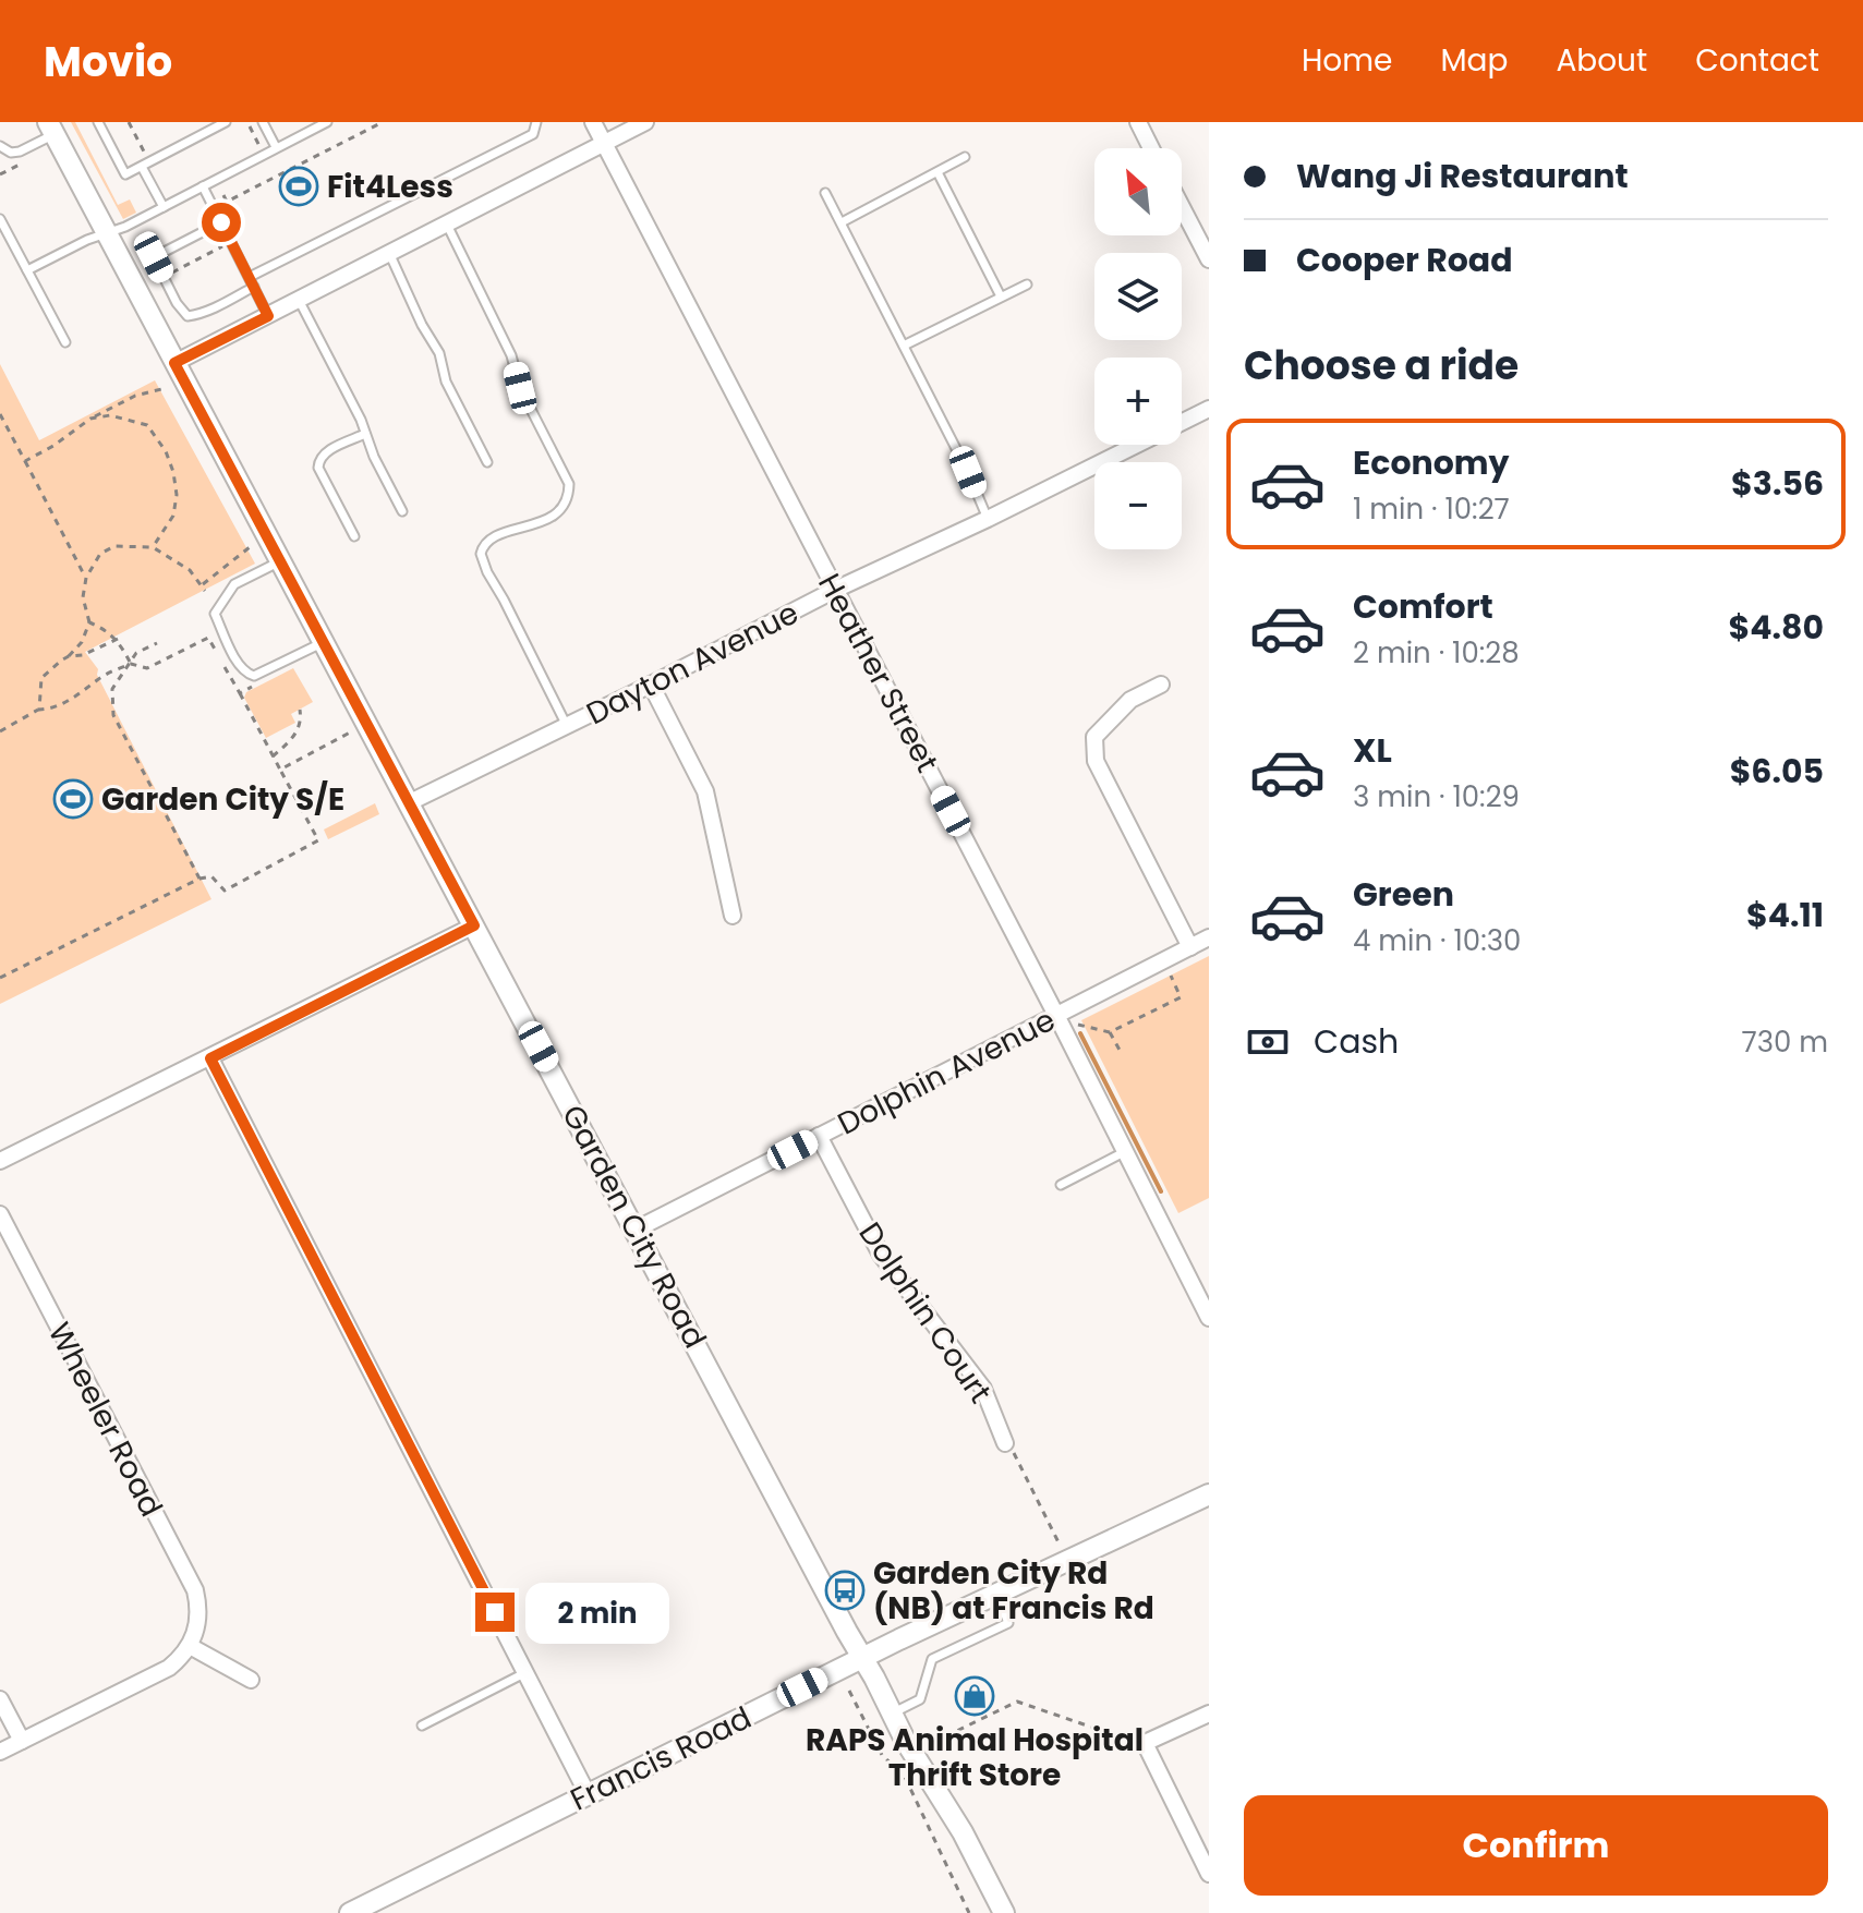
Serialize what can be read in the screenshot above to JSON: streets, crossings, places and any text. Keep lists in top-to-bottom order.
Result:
{
  "streets": {
    "street": [
      "Dayton Avenue",
      "Heather Street",
      "Dolphin Avenue",
      "Garden City Road",
      "Dolphin Court",
      "Wheeler Road",
      "Francis Road"
    ]
  },
  "crossings": [
    ["Dayton Avenue", "Heather Street"],
    ["Dayton Avenue", "Garden City Road"],
    ["Heather Street", "Dolphin Avenue"],
    ["Dolphin Avenue", "Garden City Road"],
    ["Dolphin Avenue", "Dolphin Court"],
    ["Garden City Road", "Francis Road"]
  ],
  "places": {
    "sports": ["Fit4Less", "Garden City S/E"],
    "bus stop": ["Garden City Rd (NB) at Francis Rd"],
    "shop": ["RAPS Animal Hospital Thrift Store"]
  },
  "north": "top left",
  "page": {
    "header": "Movio",
    "nav": [
      "Home",
      "Map",
      "About",
      "Contact"
    ],
    "banner": ["Wang Ji Restaurant", "Cooper Road"],
    "map_buttons": ["+", "−"],
    "heading": "Choose a ride",
    "list": [
      {
        "name": "Economy",
        "note": "1 min · 10:27",
        "value": "$3.56"
      },
      {
        "name": "Comfort",
        "note": "2 min · 10:28",
        "value": "$4.80"
      },
      {
        "name": "XL",
        "note": "3 min · 10:29",
        "value": "$6.05"
      },
      {
        "name": "Green",
        "note": "4 min · 10:30",
        "value": "$4.11"
      }
    ],
    "pay": ["Cash", "730 m"],
    "bubble": "2 min",
    "buttons": "Confirm"
  }
}
